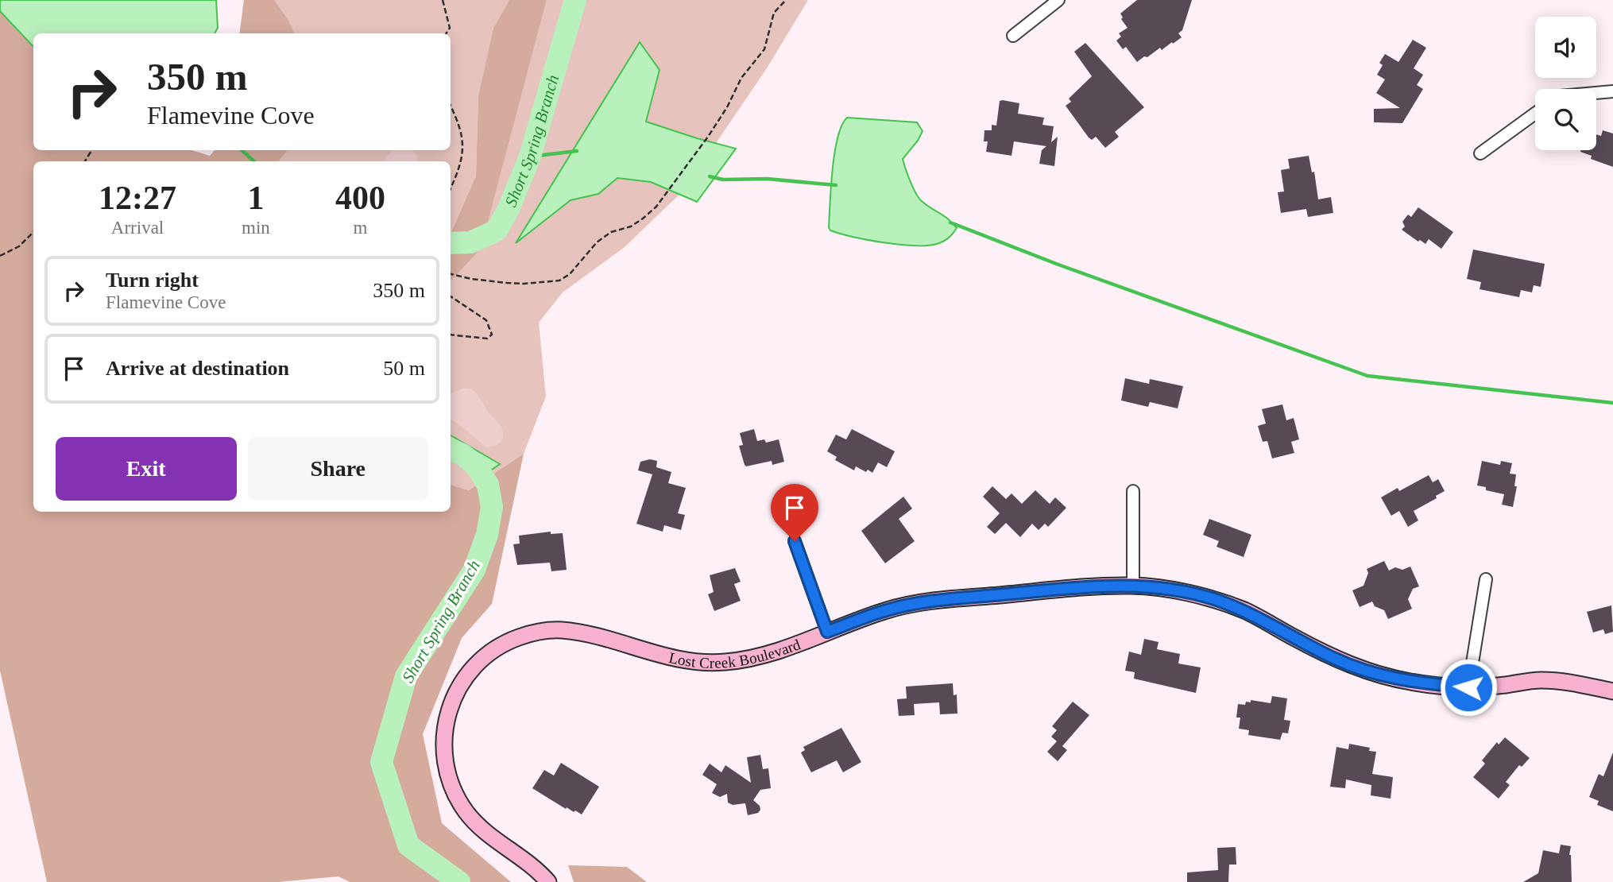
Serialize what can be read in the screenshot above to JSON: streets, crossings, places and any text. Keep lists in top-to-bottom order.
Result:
{
  "streets": {
    "street": ["Lost Creek Boulevard"]
  },
  "water": ["Short Spring Branch"],
  "page": {
    "turn": ["350 m", "Flamevine Cove"],
    "eta": [
      "12:27",
      "Arrival",
      "1",
      "min",
      "400",
      "m"
    ],
    "list": [
      {
        "name": "Turn right",
        "note": "Flamevine Cove",
        "value": "350 m"
      },
      {
        "name": "Arrive at destination",
        "value": "50 m"
      }
    ],
    "buttons": ["Exit", "Share"]
  }
}
